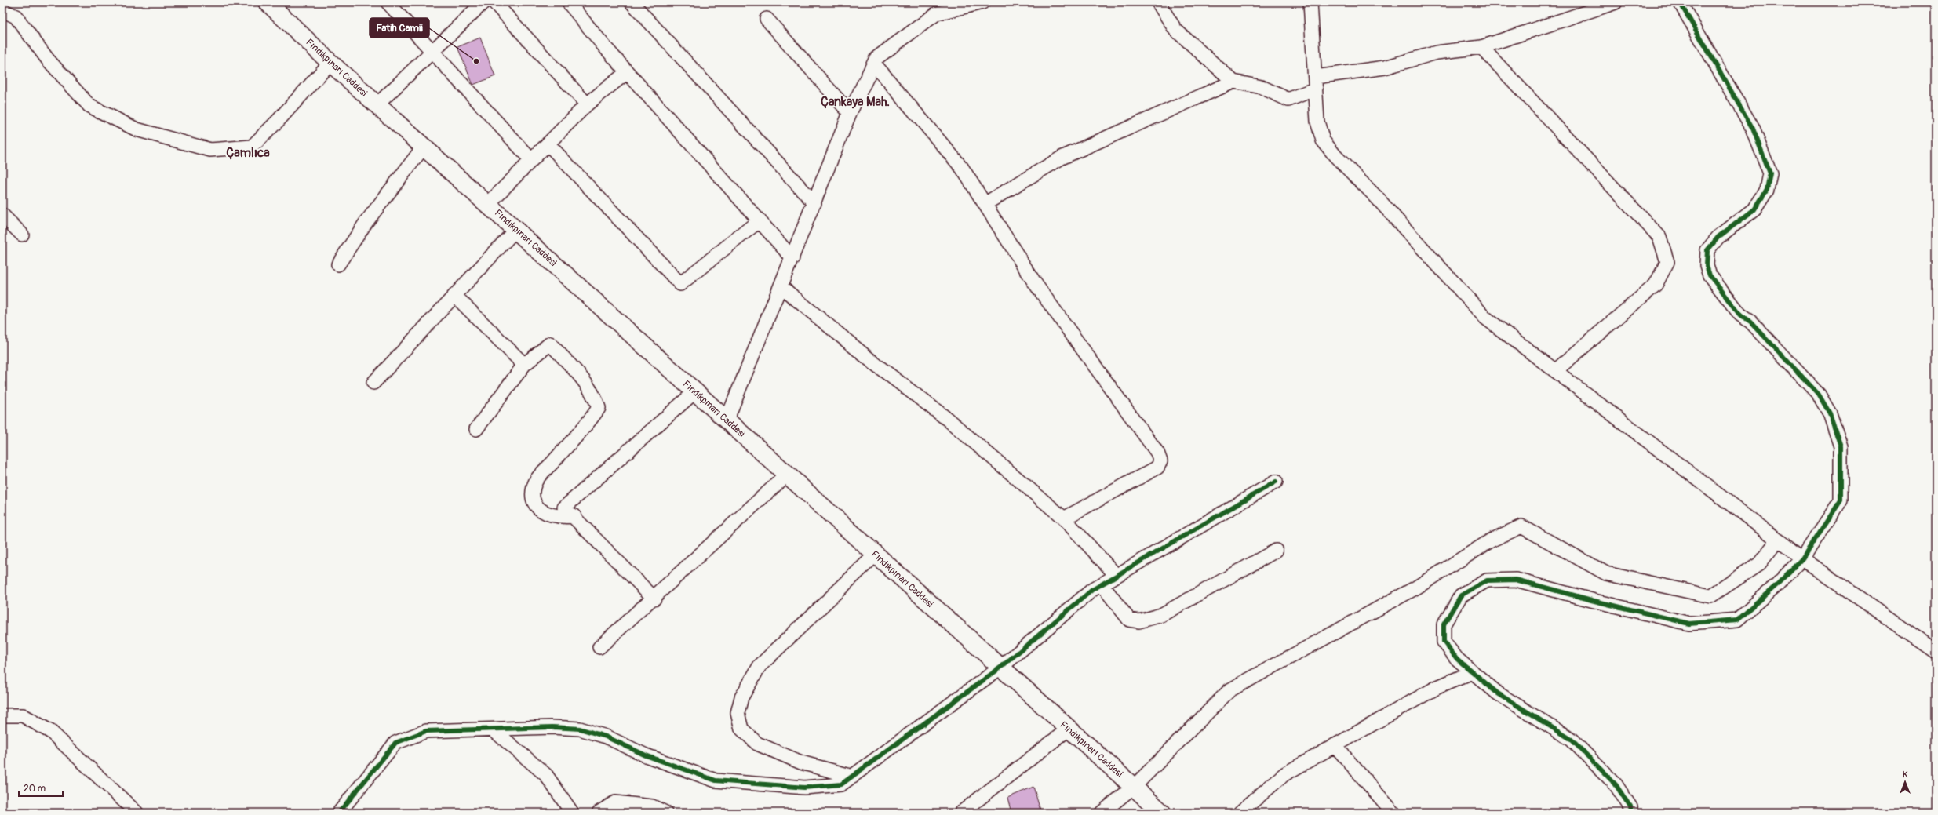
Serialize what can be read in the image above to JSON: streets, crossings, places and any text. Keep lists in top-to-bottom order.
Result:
{
  "streets": {
    "main road": ["Fındıkpınarı Caddesi"]
  },
  "districts": ["Çankaya Mah.", "Çamlıca"],
  "places": ["Fatih Camii"],
  "scale_bar": "20 m",
  "north": "top"
}
